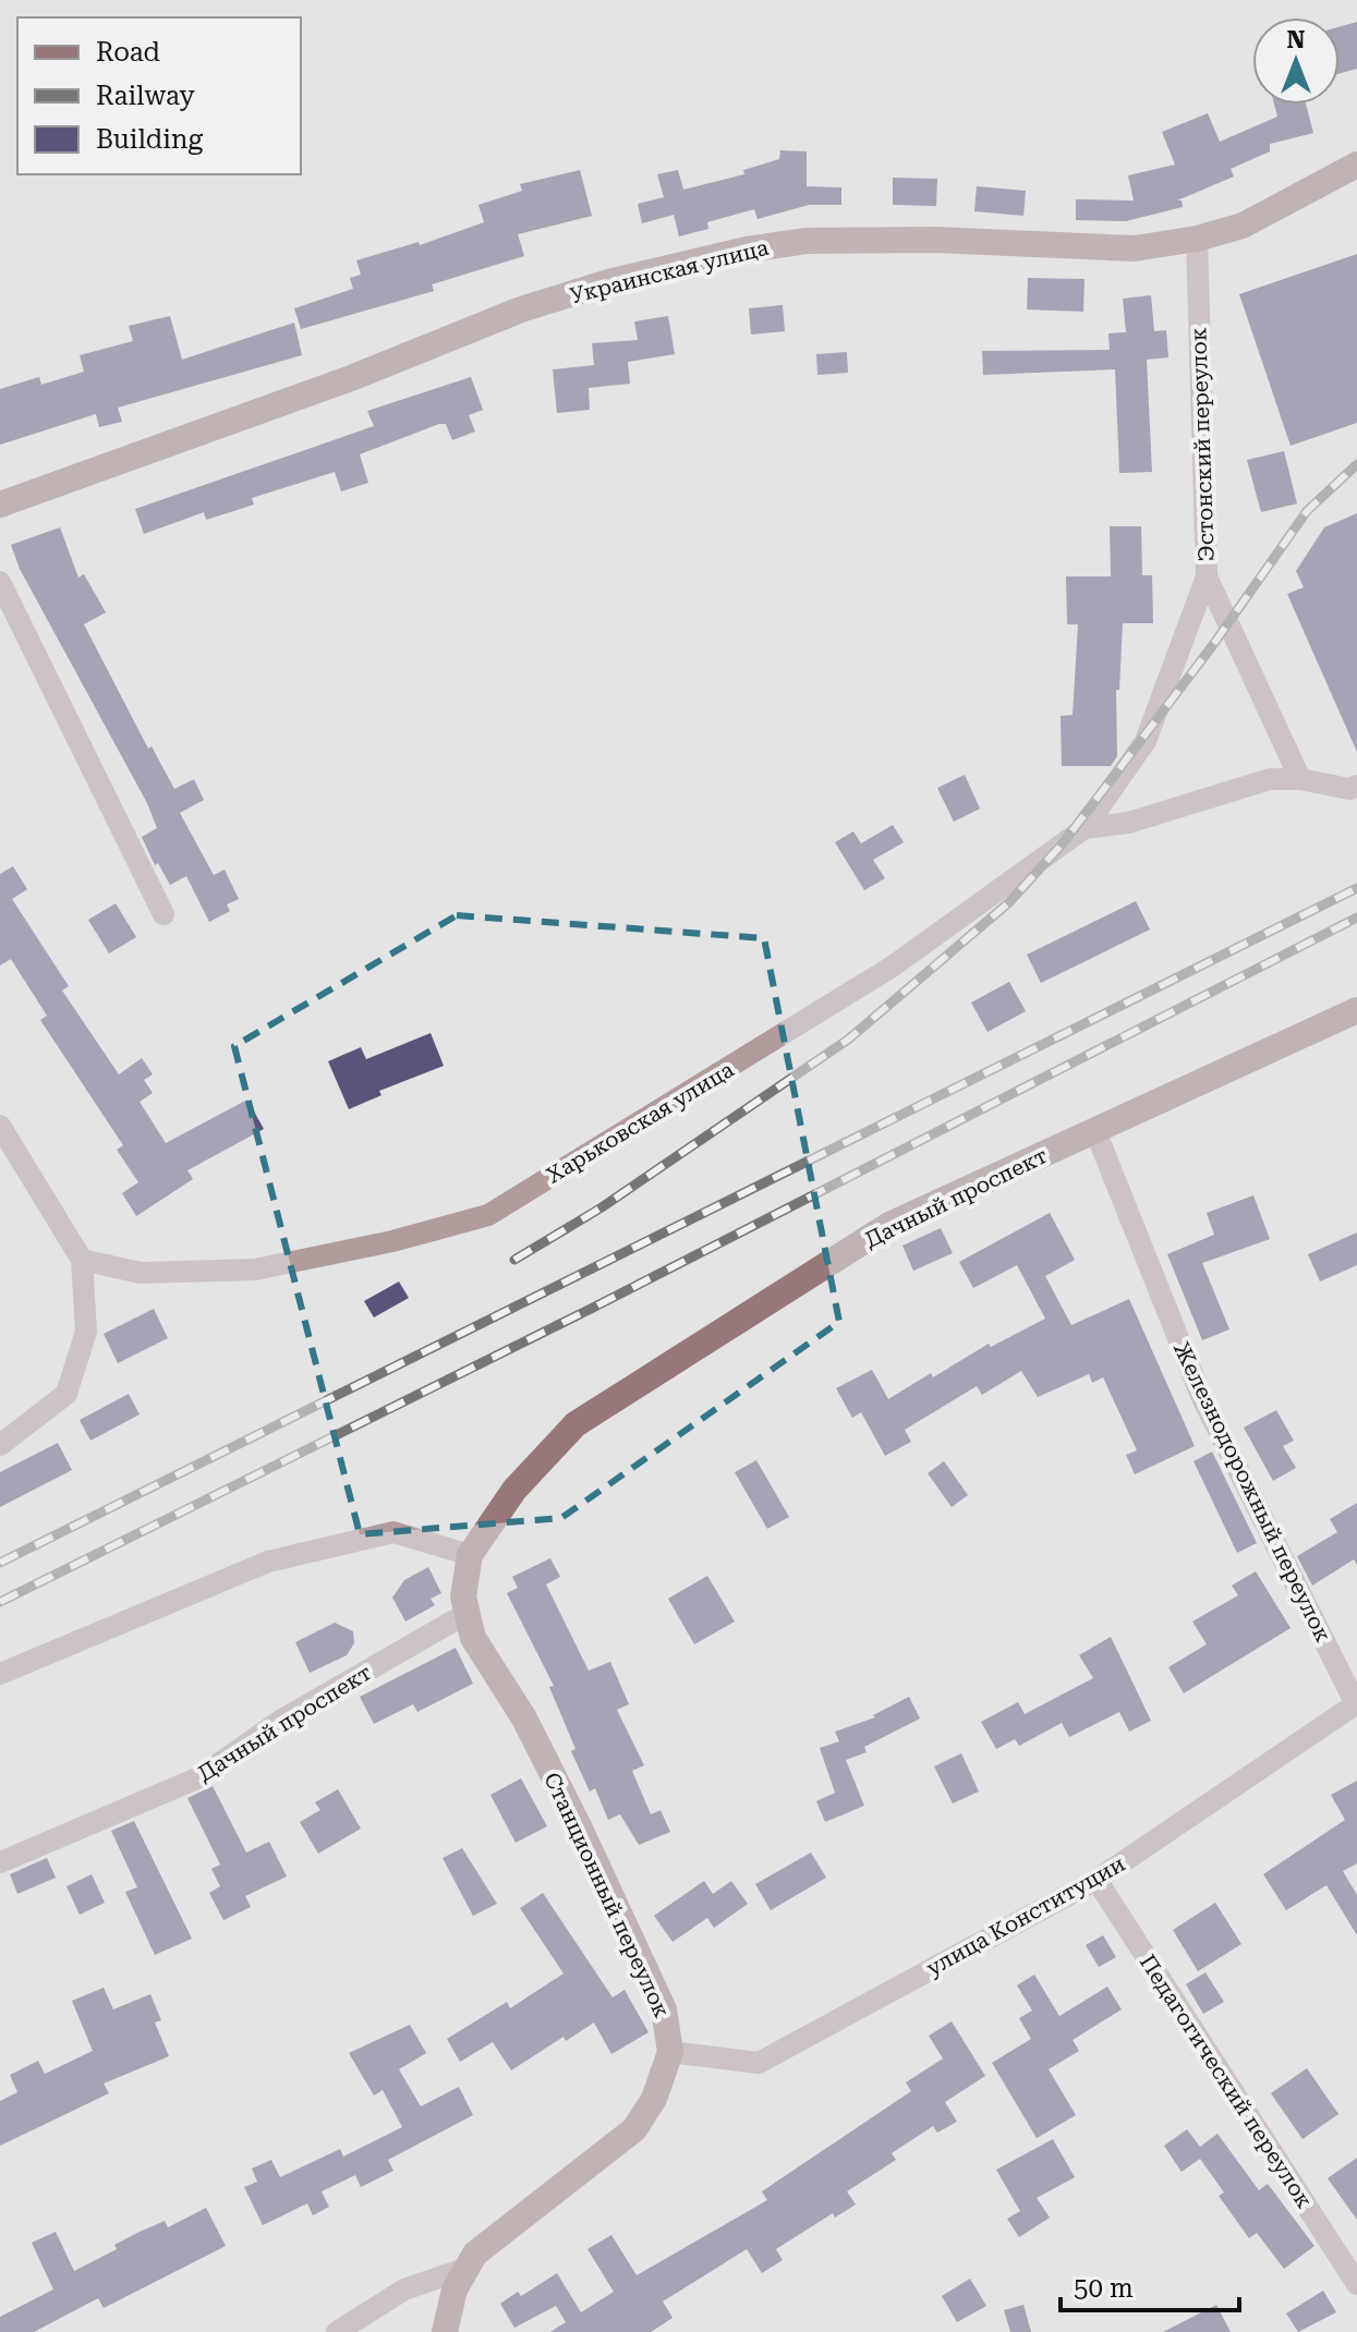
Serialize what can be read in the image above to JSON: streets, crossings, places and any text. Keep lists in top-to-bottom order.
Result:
{
  "streets": {
    "street": [
      "Украинская улица",
      "Эстонский переулок",
      "Харьковская улица",
      "Дачный проспект",
      "Железнодорожный переулок",
      "Станционный переулок",
      "улица Конституции",
      "Педагогический переулок"
    ]
  },
  "crossings": [
    ["Украинская улица", "Эстонский переулок"],
    ["Эстонский переулок", "Харьковская улица"],
    ["Дачный проспект", "Железнодорожный переулок"],
    ["Дачный проспект", "Станционный переулок"],
    ["Железнодорожный переулок", "улица Конституции"],
    ["Станционный переулок", "улица Конституции"],
    ["улица Конституции", "Педагогический переулок"]
  ],
  "legend": ["Road", "Railway", "Building"],
  "scale_bar": "50 m",
  "north": "top"
}
